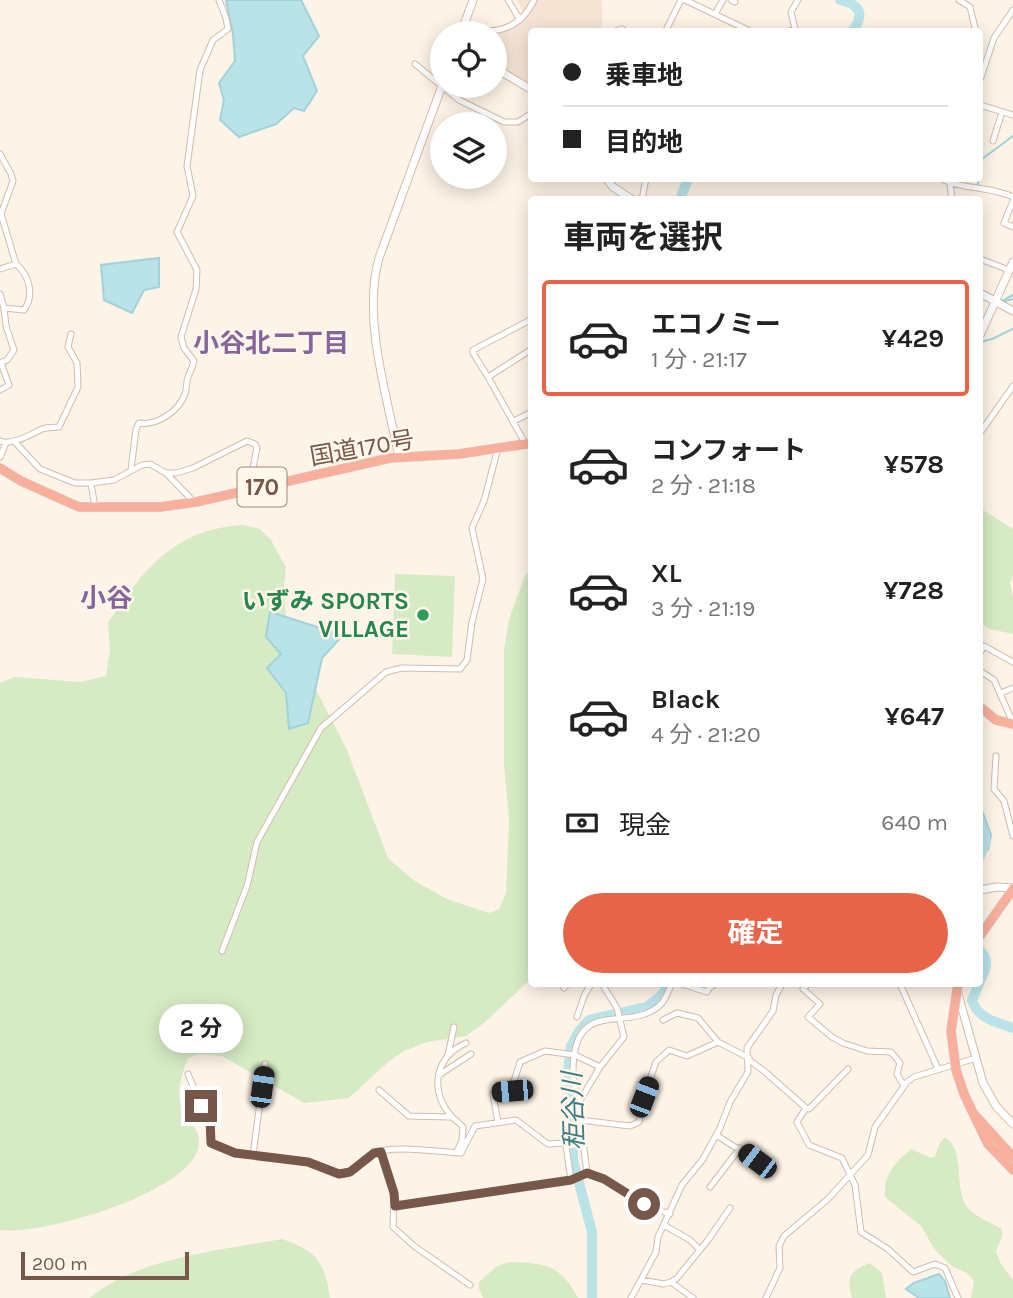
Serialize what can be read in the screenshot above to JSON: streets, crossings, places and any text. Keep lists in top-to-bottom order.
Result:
{
  "streets": {
    "highway": ["国道170号", "170"]
  },
  "districts": ["小谷北二丁目", "小谷"],
  "water": ["秬谷川"],
  "places": ["いずみ SPORTS VILLAGE"],
  "scale_bar": "200 m",
  "page": {
    "banner": ["乗車地", "目的地"],
    "heading": "車両を選択",
    "list": [
      {
        "name": "エコノミー",
        "note": "1 分 · 21:17",
        "value": "¥429"
      },
      {
        "name": "コンフォート",
        "note": "2 分 · 21:18",
        "value": "¥578"
      },
      {
        "name": "XL",
        "note": "3 分 · 21:19",
        "value": "¥728"
      },
      {
        "name": "Black",
        "note": "4 分 · 21:20",
        "value": "¥647"
      }
    ],
    "pay": ["現金", "640 m"],
    "buttons": "確定",
    "bubble": "2 分",
    "scale": "200 m"
  }
}
